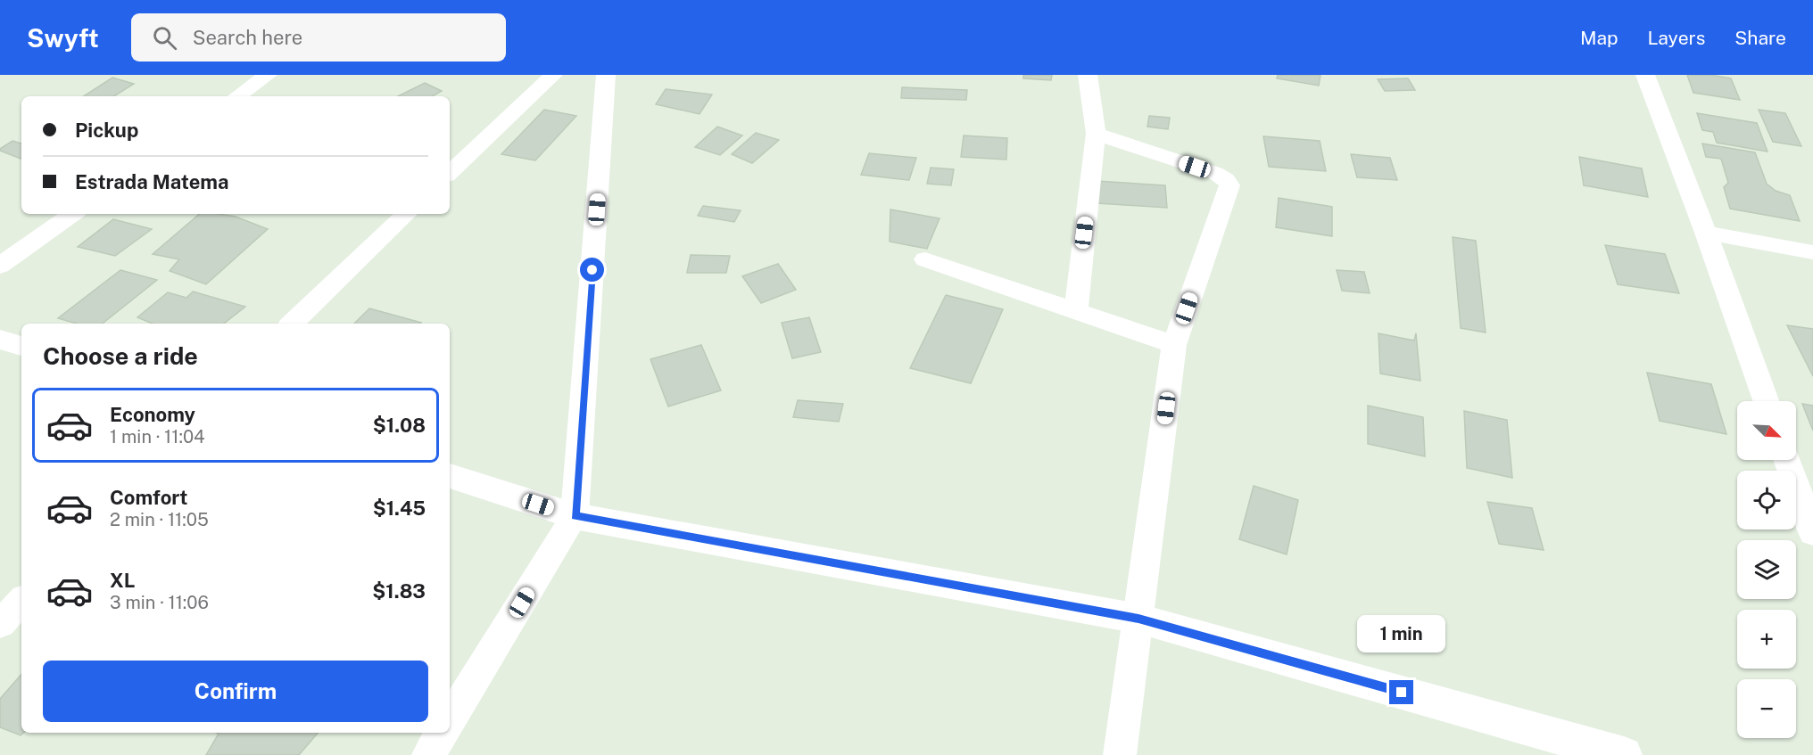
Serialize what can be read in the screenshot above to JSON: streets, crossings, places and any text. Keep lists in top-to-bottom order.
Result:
{
  "north": "bottom right",
  "page": {
    "header": "Swyft",
    "search": "Search here",
    "nav": ["Map", "Layers", "Share"],
    "banner": ["Pickup", "Estrada Matema"],
    "heading": "Choose a ride",
    "list": [
      {
        "name": "Economy",
        "note": "1 min · 11:04",
        "value": "$1.08"
      },
      {
        "name": "Comfort",
        "note": "2 min · 11:05",
        "value": "$1.45"
      },
      {
        "name": "XL",
        "note": "3 min · 11:06",
        "value": "$1.83"
      }
    ],
    "map_buttons": ["+", "−"],
    "bubble": "1 min",
    "buttons": "Confirm"
  }
}
